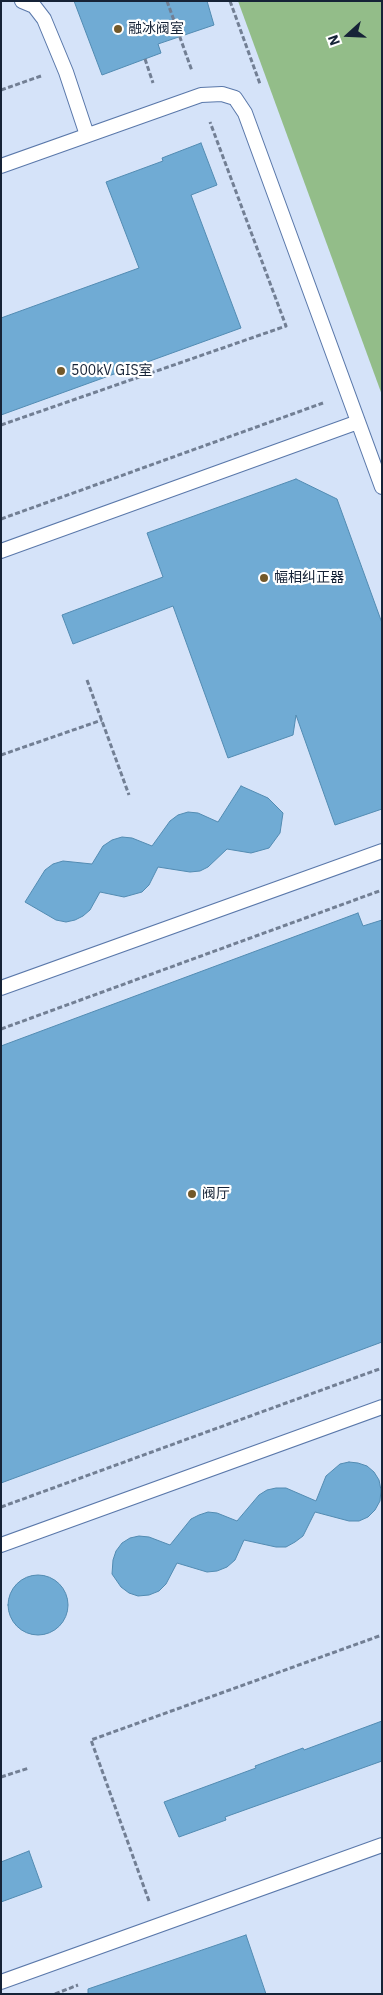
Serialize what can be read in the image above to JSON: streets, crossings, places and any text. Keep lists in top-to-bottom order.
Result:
{
  "places": [
    "融冰阀室",
    "500kV GIS室",
    "幅相纠正器",
    "阀厅"
  ],
  "north": "left"
}
